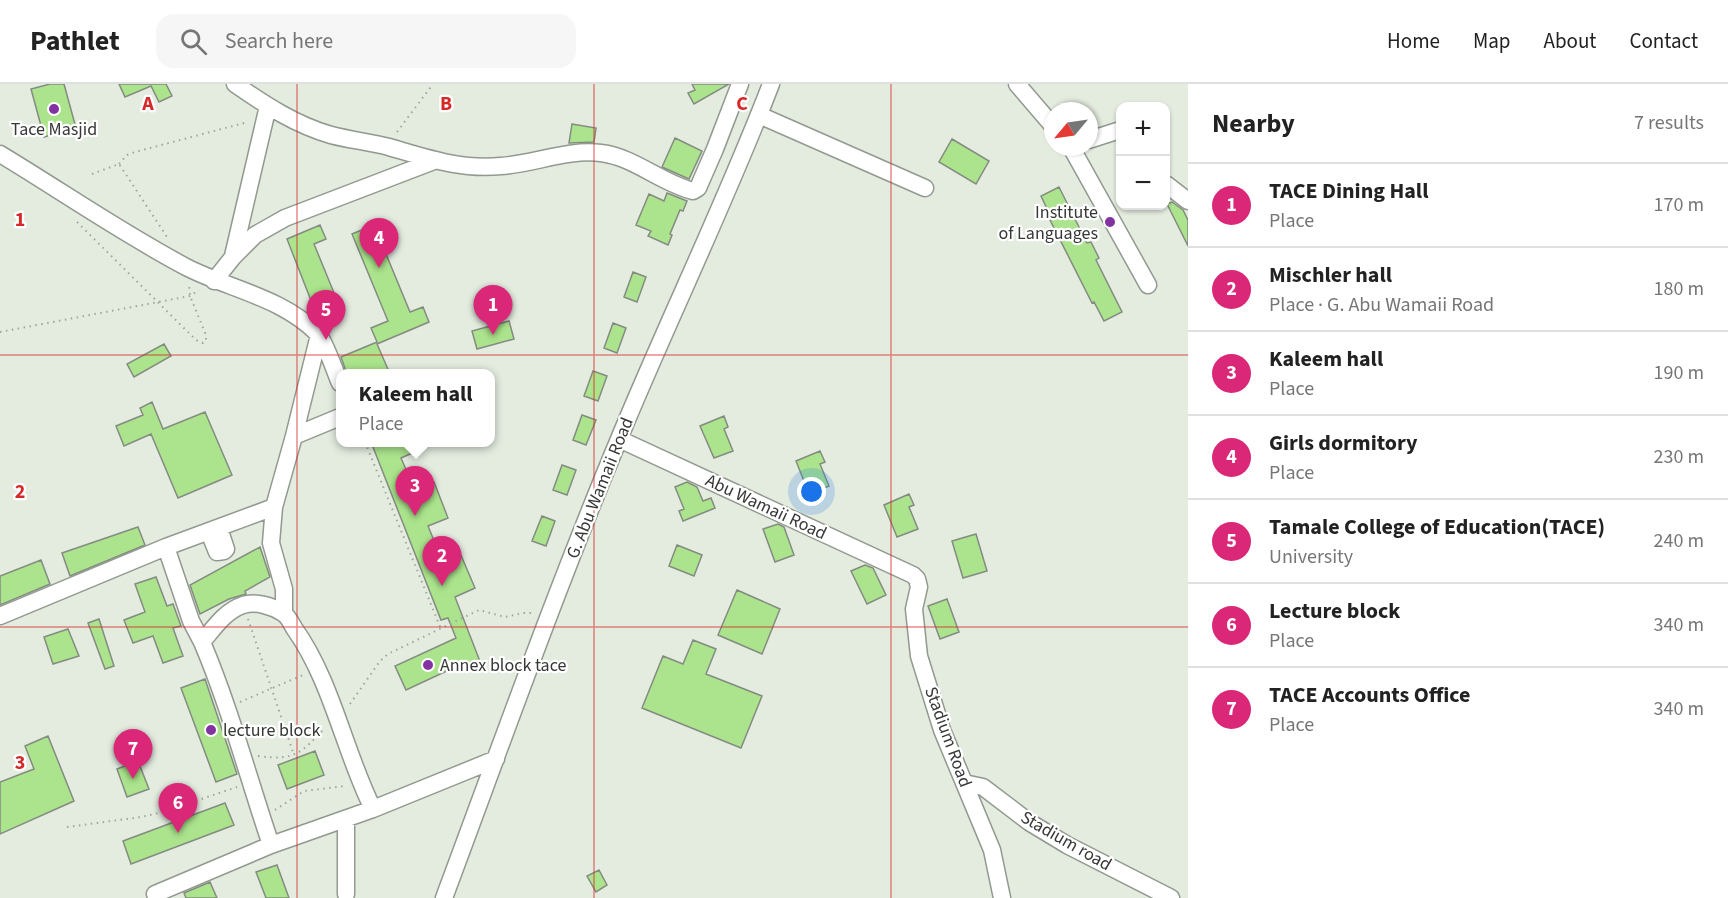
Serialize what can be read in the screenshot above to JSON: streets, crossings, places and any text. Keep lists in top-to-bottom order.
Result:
{
  "streets": {
    "street": [
      "G. Abu Wamaii Road",
      "Abu Wamaii Road",
      "Stadium Road",
      "Stadium road"
    ]
  },
  "crossings": [
    ["G. Abu Wamaii Road", "Abu Wamaii Road"],
    ["Abu Wamaii Road", "Stadium Road"],
    ["Stadium Road", "Stadium road"]
  ],
  "places": [
    "Tace Masjid",
    "Institute of Languages",
    "Annex block tace",
    "lecture block"
  ],
  "north": "bottom left",
  "page": {
    "header": "Pathlet",
    "search": "Search here",
    "nav": [
      "Home",
      "Map",
      "About",
      "Contact"
    ],
    "heading": ["Nearby", "7 results"],
    "map_buttons": ["+", "−"],
    "list": [
      {
        "mark": "1",
        "name": "TACE Dining Hall",
        "note": "Place",
        "value": "170 m"
      },
      {
        "mark": "2",
        "name": "Mischler hall",
        "note": "Place · G. Abu Wamaii Road",
        "value": "180 m"
      },
      {
        "mark": "3",
        "name": "Kaleem hall",
        "note": "Place",
        "value": "190 m"
      },
      {
        "mark": "4",
        "name": "Girls dormitory",
        "note": "Place",
        "value": "230 m"
      },
      {
        "mark": "5",
        "name": "Tamale College of Education(TACE)",
        "note": "University",
        "value": "240 m"
      },
      {
        "mark": "6",
        "name": "Lecture block",
        "note": "Place",
        "value": "340 m"
      },
      {
        "mark": "7",
        "name": "TACE Accounts Office",
        "note": "Place",
        "value": "340 m"
      }
    ],
    "pins": [
      "4",
      "1",
      "5",
      "3",
      "2",
      "7",
      "6"
    ],
    "popup": ["Kaleem hall", "Place"]
  },
  "grid": {
    "columns": ["A", "B", "C"],
    "rows": ["1", "2", "3"]
  }
}
